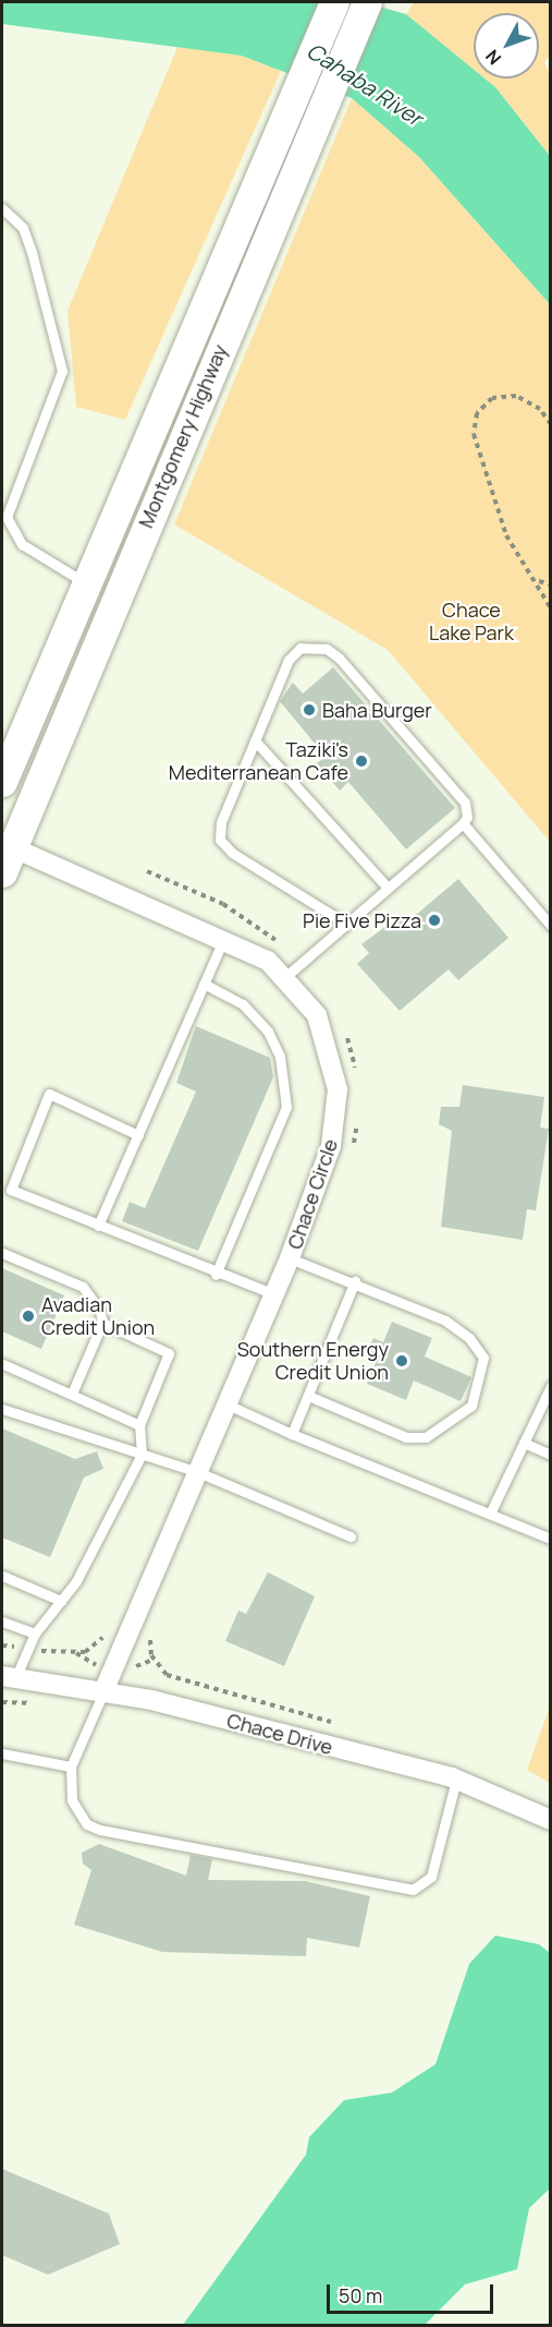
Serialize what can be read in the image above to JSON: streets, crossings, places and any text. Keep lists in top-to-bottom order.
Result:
{
  "streets": {
    "main road": ["Montgomery Highway"],
    "street": ["Chace Circle", "Chace Drive"]
  },
  "crossings": [
    ["Montgomery Highway", "Chace Circle"],
    ["Chace Circle", "Chace Drive"]
  ],
  "water": ["Cahaba River"],
  "parks": ["Chace Lake Park"],
  "places": [
    "Baha Burger",
    "Taziki's Mediterranean Cafe",
    "Pie Five Pizza",
    "Avadian Credit Union",
    "Southern Energy Credit Union"
  ],
  "scale_bar": "50 m",
  "north": "bottom left"
}
